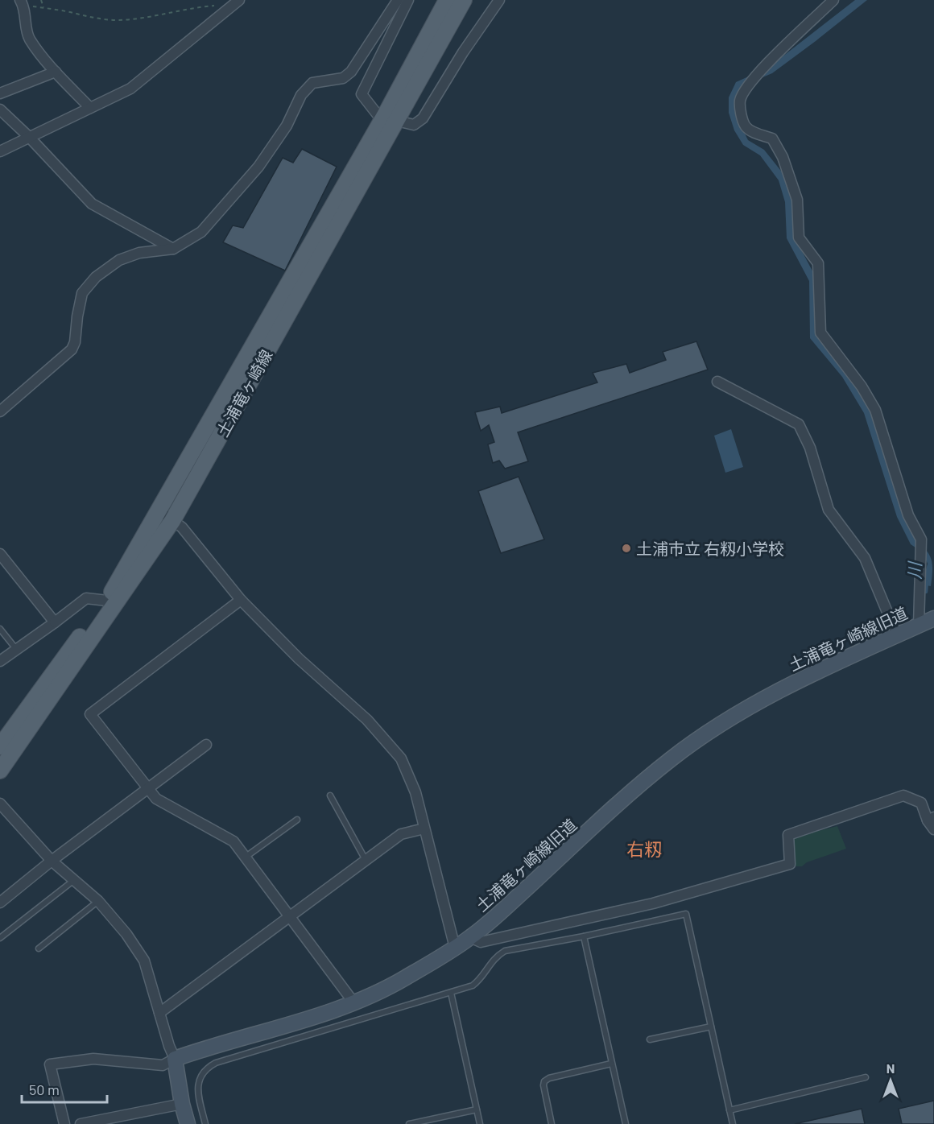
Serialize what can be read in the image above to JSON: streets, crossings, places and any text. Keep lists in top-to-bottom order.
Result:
{
  "streets": {
    "main road": ["土浦竜ヶ崎線"],
    "street": ["土浦竜ヶ崎線旧道"]
  },
  "districts": ["右籾"],
  "water": ["川"],
  "places": ["土浦市立 右籾小学校"],
  "scale_bar": "50 m",
  "north": "top"
}
